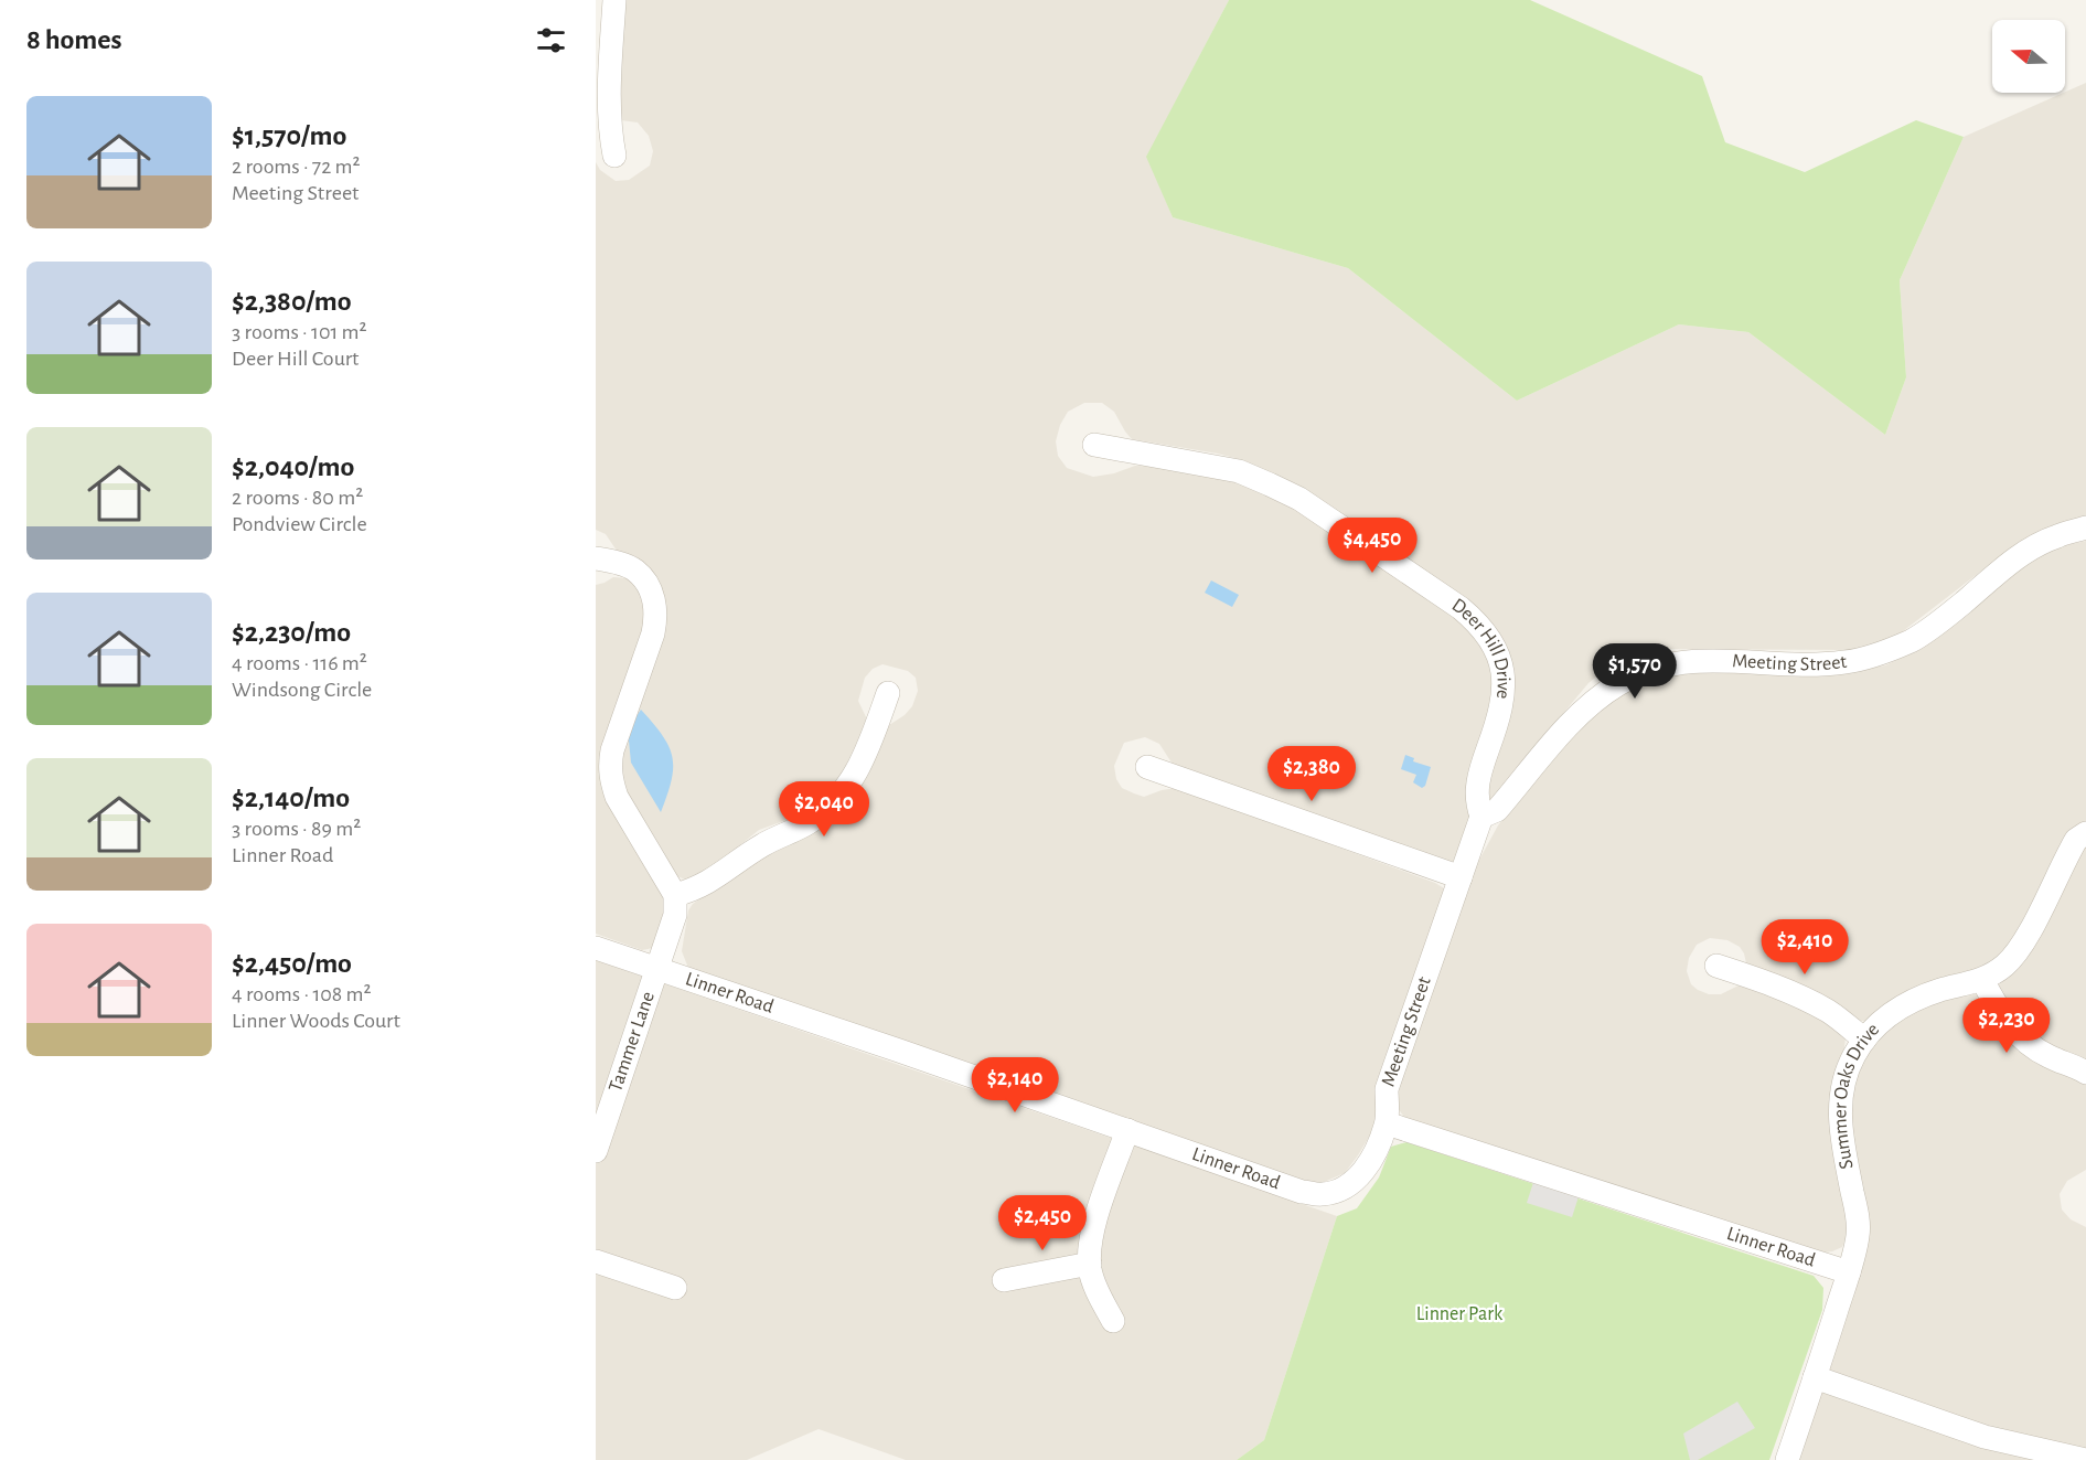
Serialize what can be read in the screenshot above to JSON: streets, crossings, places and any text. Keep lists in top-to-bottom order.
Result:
{
  "streets": {
    "street": [
      "Deer Hill Drive",
      "Meeting Street",
      "Linner Road",
      "Tammer Lane",
      "Summer Oaks Drive"
    ]
  },
  "crossings": [
    ["Deer Hill Drive", "Meeting Street"],
    ["Meeting Street", "Linner Road"],
    ["Linner Road", "Tammer Lane"],
    ["Linner Road", "Summer Oaks Drive"]
  ],
  "parks": ["Linner Park"],
  "north": "left",
  "page": {
    "heading": "8 homes",
    "list": [
      {
        "name": "$1,570/mo",
        "note": "2 rooms · 72 m² · Meeting Street"
      },
      {
        "name": "$2,380/mo",
        "note": "3 rooms · 101 m² · Deer Hill Court"
      },
      {
        "name": "$2,040/mo",
        "note": "2 rooms · 80 m² · Pondview Circle"
      },
      {
        "name": "$2,230/mo",
        "note": "4 rooms · 116 m² · Windsong Circle"
      },
      {
        "name": "$2,140/mo",
        "note": "3 rooms · 89 m² · Linner Road"
      },
      {
        "name": "$2,450/mo",
        "note": "4 rooms · 108 m² · Linner Woods Court"
      }
    ],
    "price": [
      "$4,450",
      "$1,570",
      "$2,380",
      "$2,040",
      "$2,410",
      "$2,230",
      "$2,140",
      "$2,450"
    ]
  }
}
